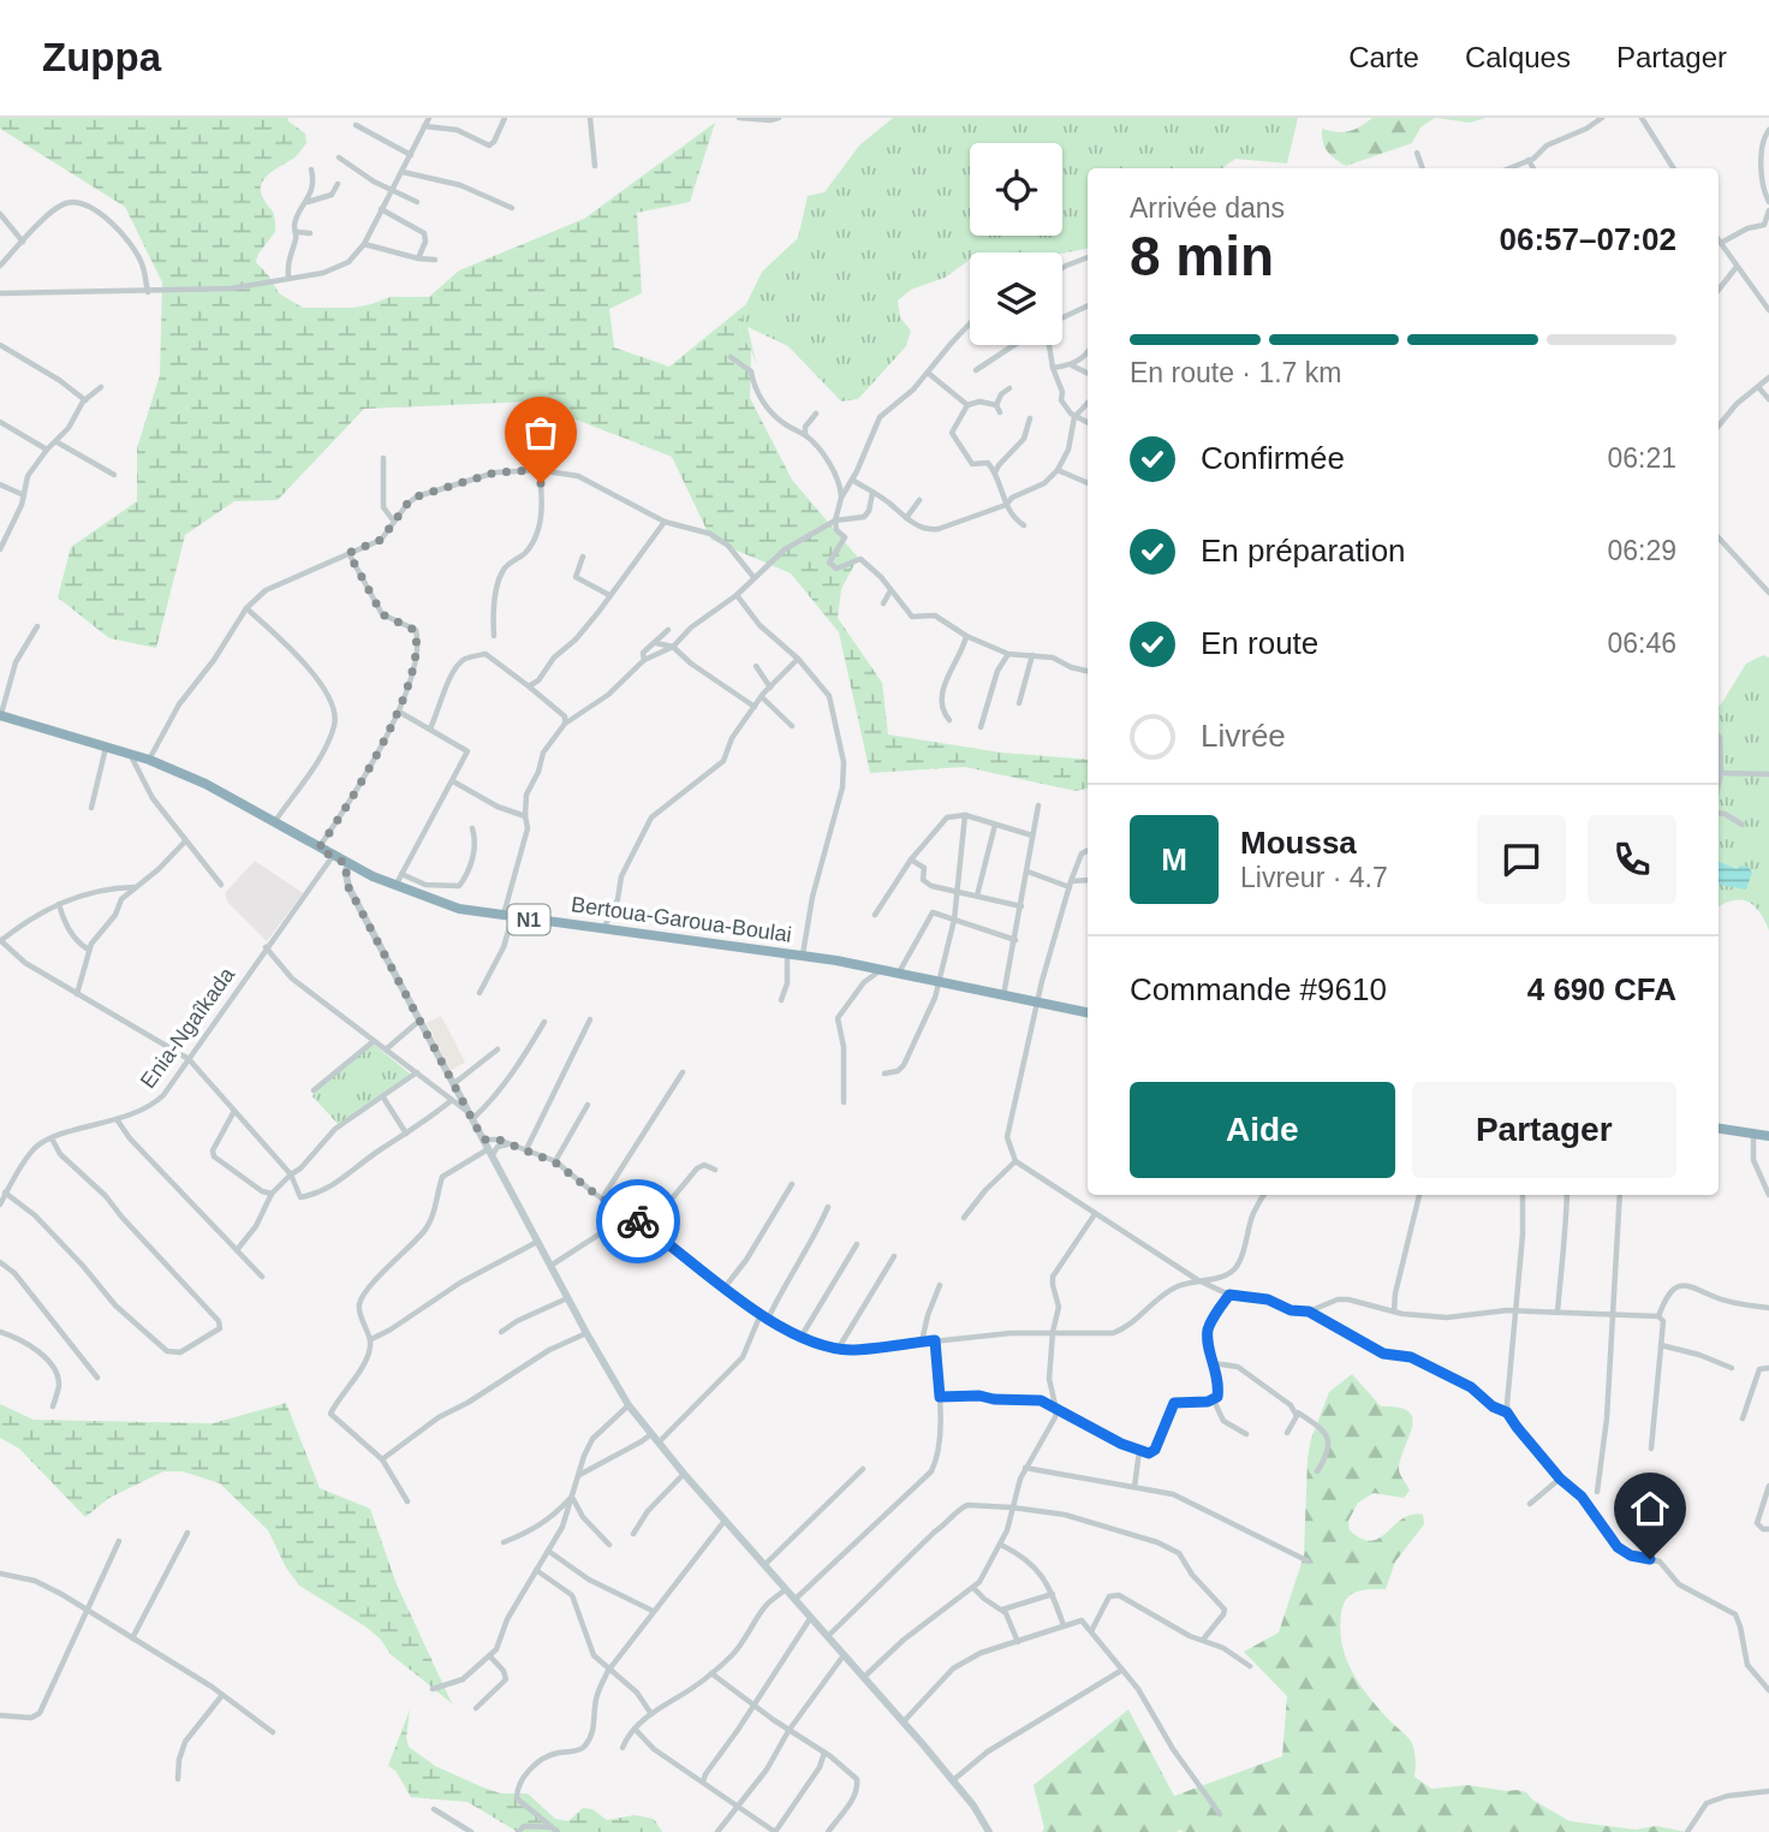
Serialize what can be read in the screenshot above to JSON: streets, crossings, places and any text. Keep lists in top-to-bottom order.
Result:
{
  "streets": {
    "highway": ["N1", "Bertoua-Garoua-Boulai"],
    "street": ["Enia-Ngaîkada"]
  },
  "crossings": [
    ["Bertoua-Garoua-Boulai", "Enia-Ngaîkada"]
  ],
  "page": {
    "header": "Zuppa",
    "nav": ["Carte", "Calques", "Partager"],
    "heading": ["8 min", "Arrivée dans", "06:57–07:02"],
    "panel": [
      "Moussa",
      "Livreur · 4.7",
      "Commande #9610",
      "4 690 CFA"
    ],
    "bar": "En route · 1.7 km",
    "list": [
      ["Confirmée", "06:21"],
      ["En préparation", "06:29"],
      ["En route", "06:46"],
      "Livrée"
    ],
    "round": "M",
    "buttons": ["Aide", "Partager"]
  }
}
